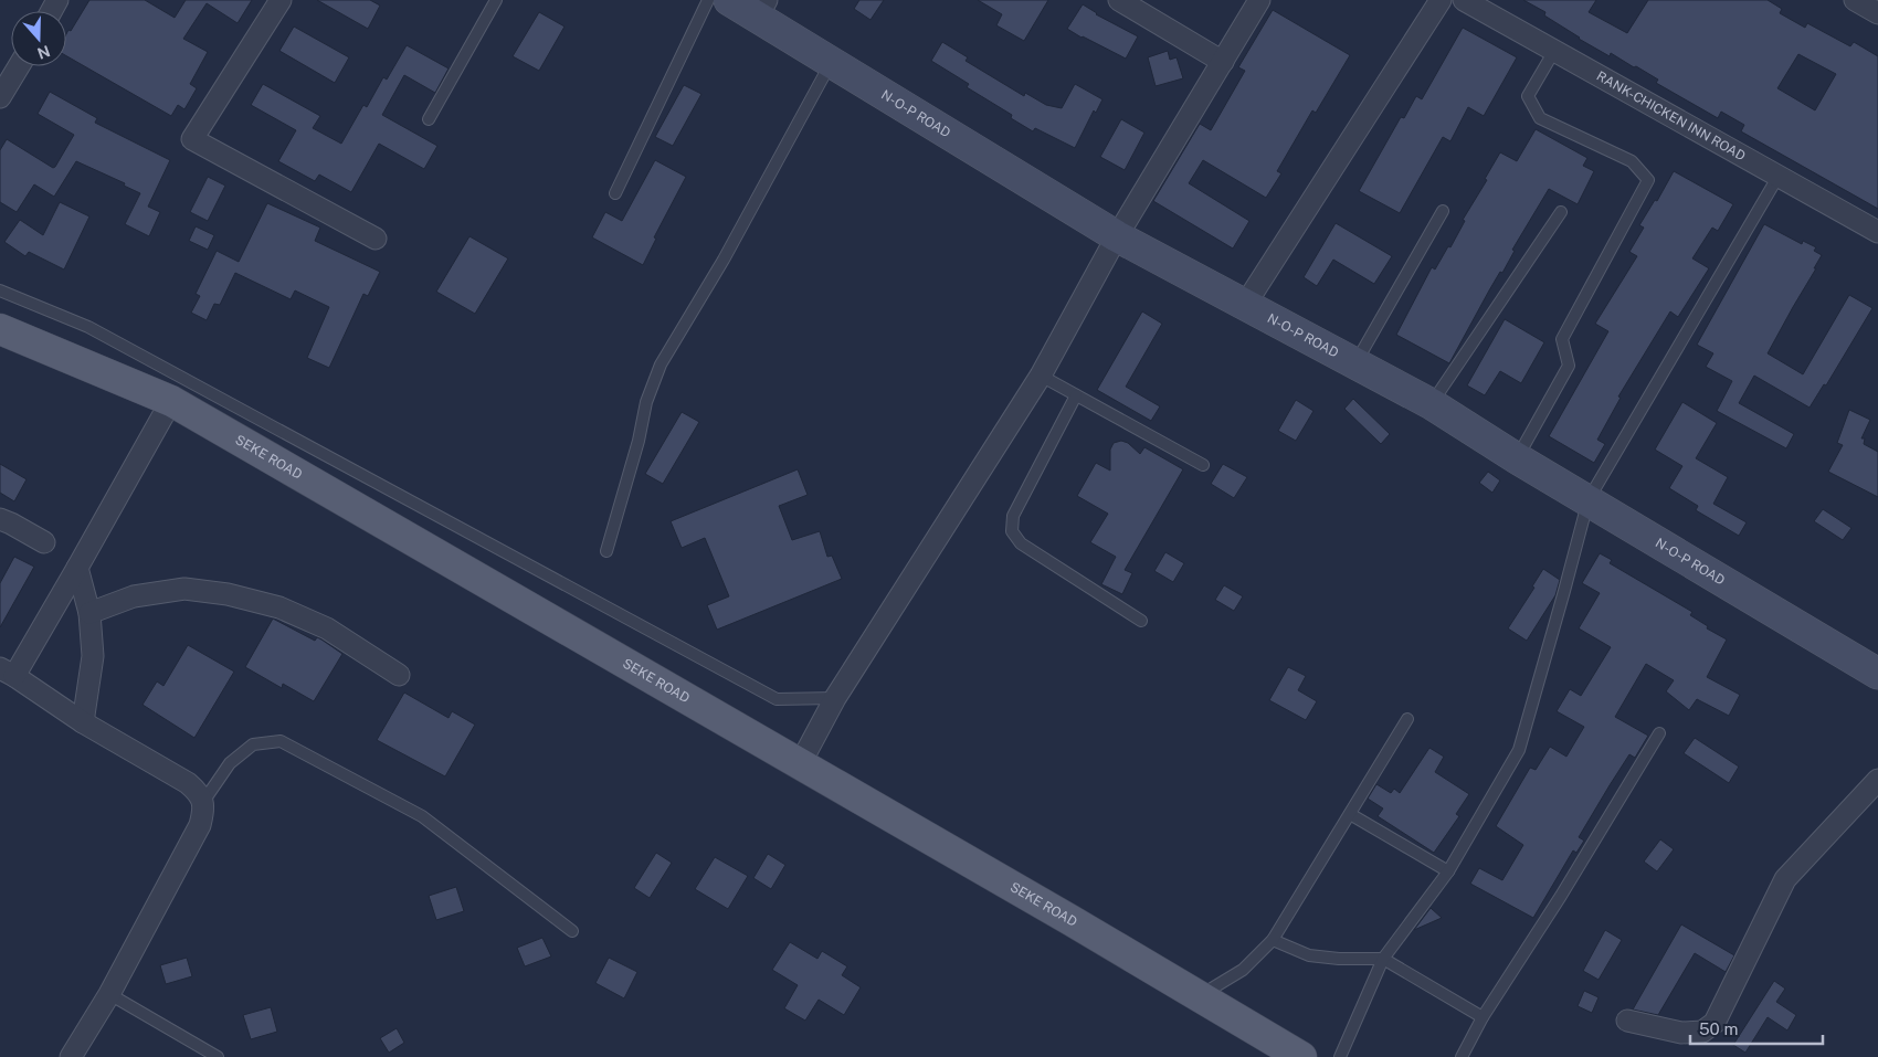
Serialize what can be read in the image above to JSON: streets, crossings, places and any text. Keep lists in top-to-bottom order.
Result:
{
  "streets": {
    "main road": ["SEKE ROAD"],
    "street": ["N-O-P ROAD", "RANK-CHICKEN INN ROAD"]
  },
  "scale_bar": "50 m",
  "north": "bottom"
}
